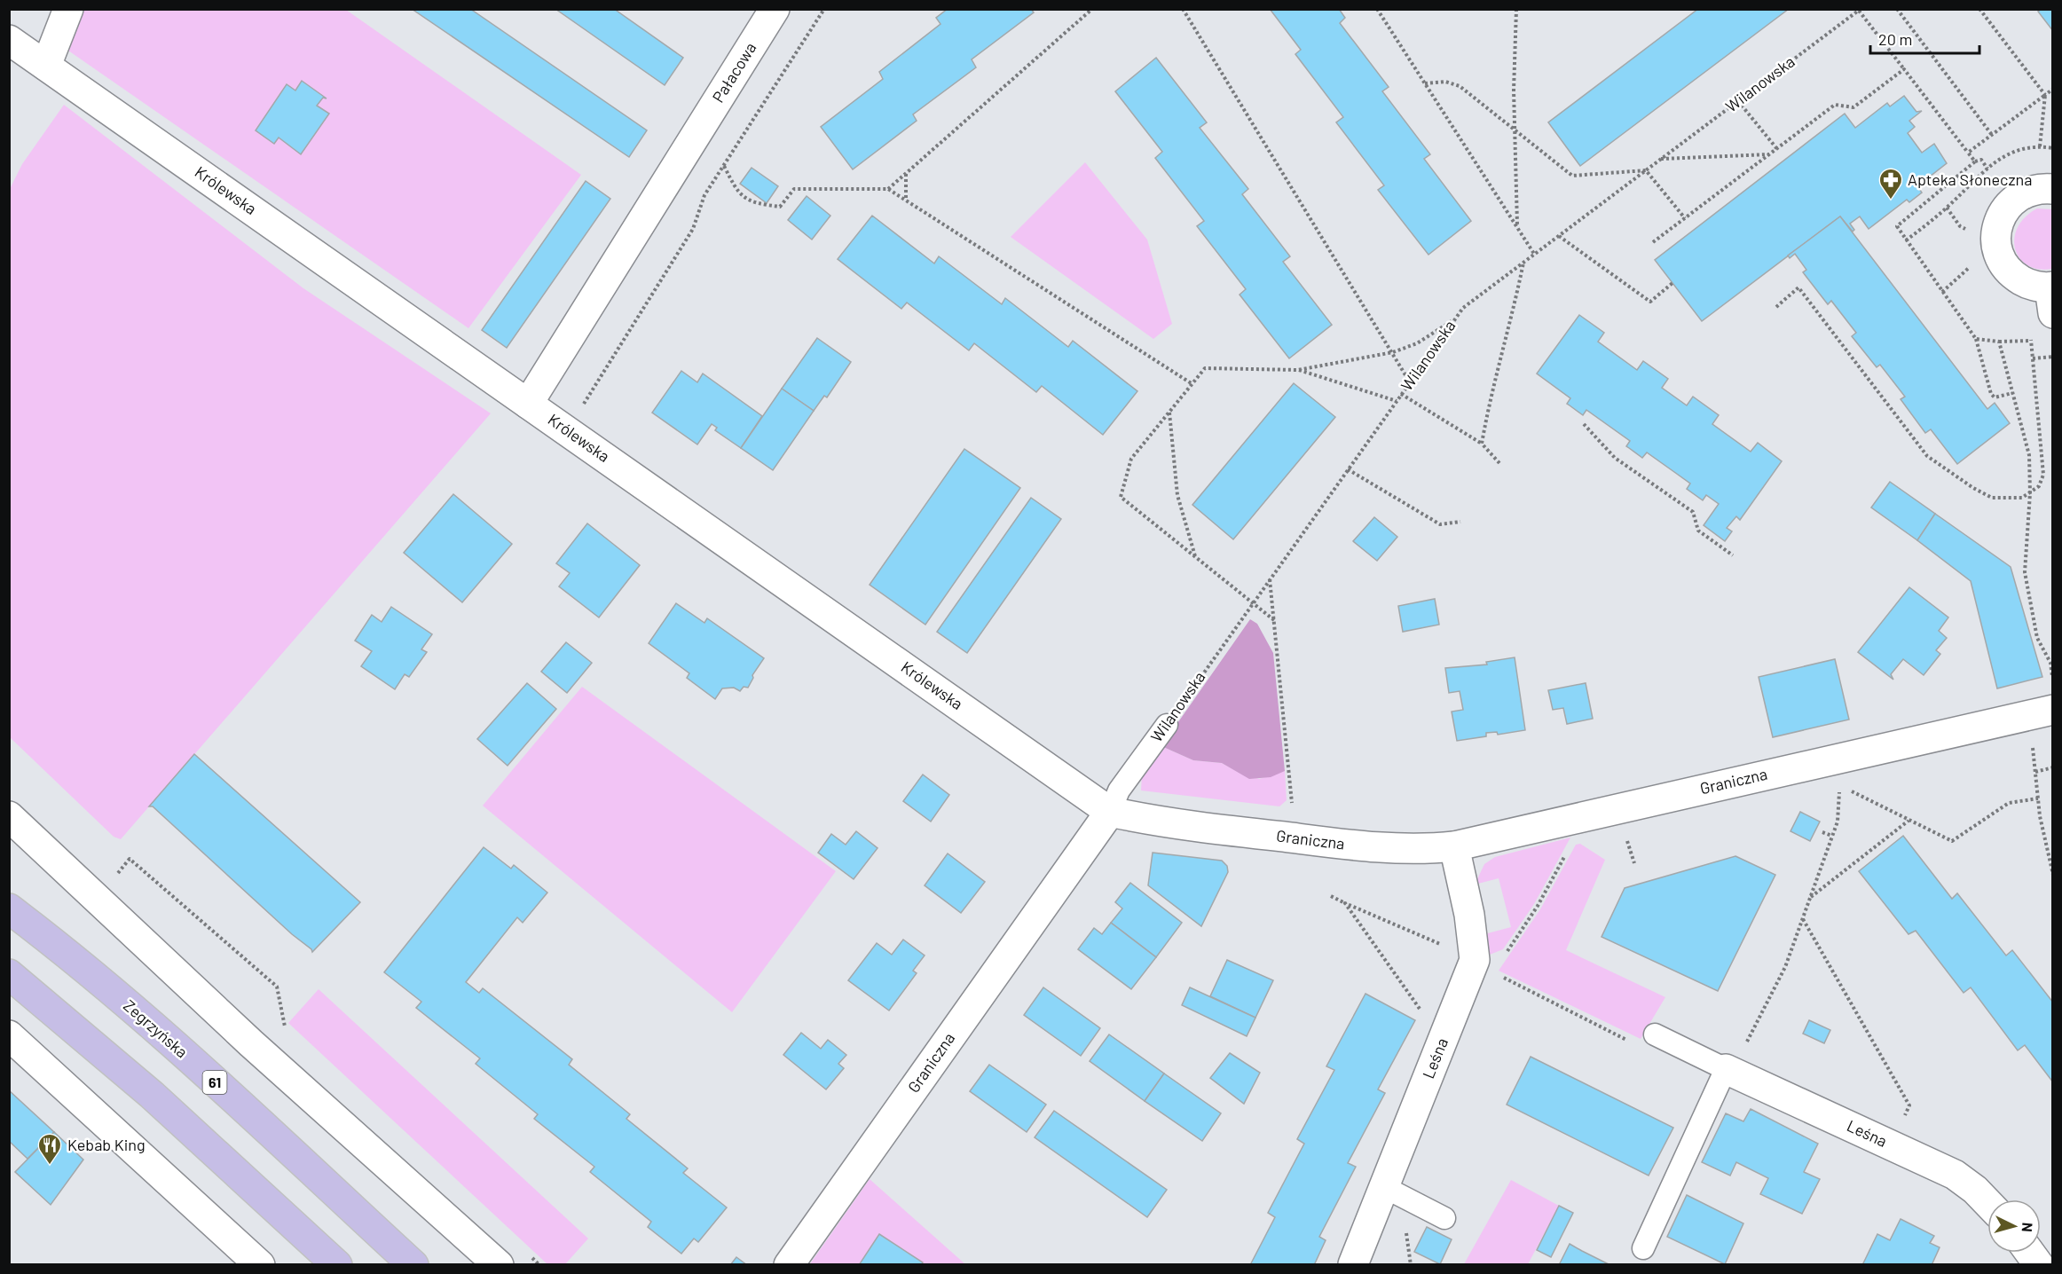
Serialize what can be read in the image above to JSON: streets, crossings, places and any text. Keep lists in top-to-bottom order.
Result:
{
  "streets": {
    "main road": ["Zegrzyńska", "61"],
    "street": [
      "Pałacowa",
      "Królewska",
      "Graniczna",
      "Leśna"
    ],
    "lane": ["Wilanowska"]
  },
  "crossings": [
    ["Pałacowa", "Królewska"],
    ["Wilanowska", "Królewska"],
    ["Wilanowska", "Graniczna"],
    ["Królewska", "Graniczna"],
    ["Graniczna", "Leśna"]
  ],
  "places": {
    "pharmacy": ["Apteka Słoneczna"],
    "restaurant": ["Kebab King"]
  },
  "scale_bar": "20 m",
  "north": "right"
}
